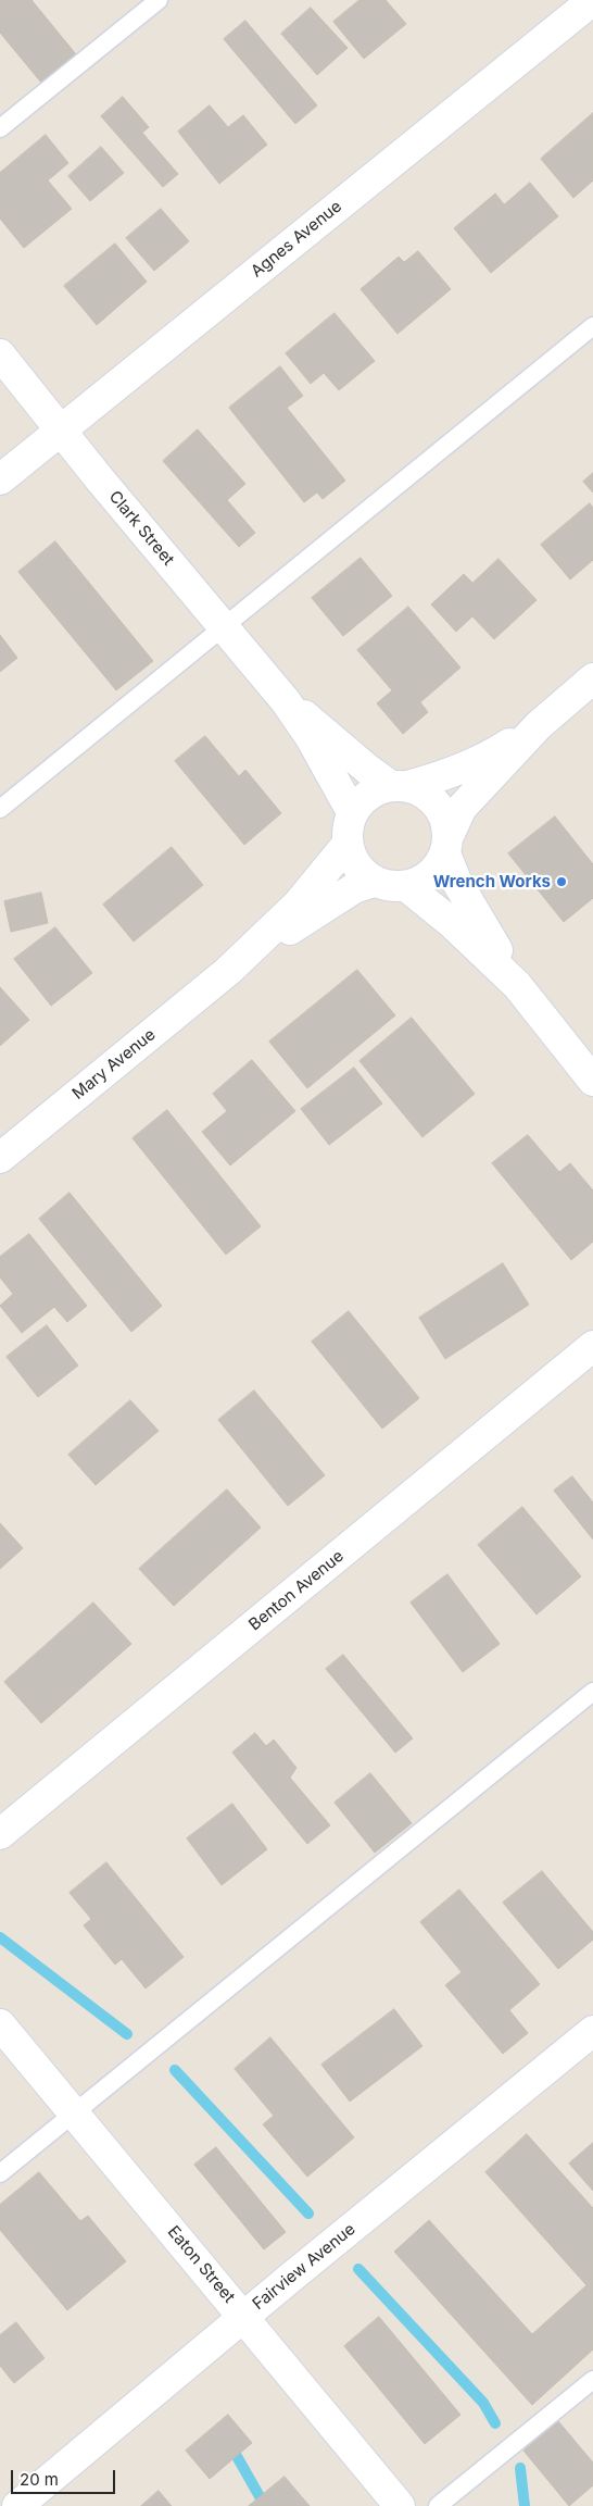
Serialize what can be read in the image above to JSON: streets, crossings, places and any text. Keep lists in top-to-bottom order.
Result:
{
  "streets": {
    "street": [
      "Agnes Avenue",
      "Clark Street",
      "Mary Avenue",
      "Benton Avenue",
      "Eaton Street",
      "Fairview Avenue"
    ]
  },
  "crossings": [
    ["Agnes Avenue", "Clark Street"],
    ["Clark Street", "Mary Avenue"],
    ["Eaton Street", "Fairview Avenue"]
  ],
  "places": ["Wrench Works"],
  "scale_bar": "20 m"
}
